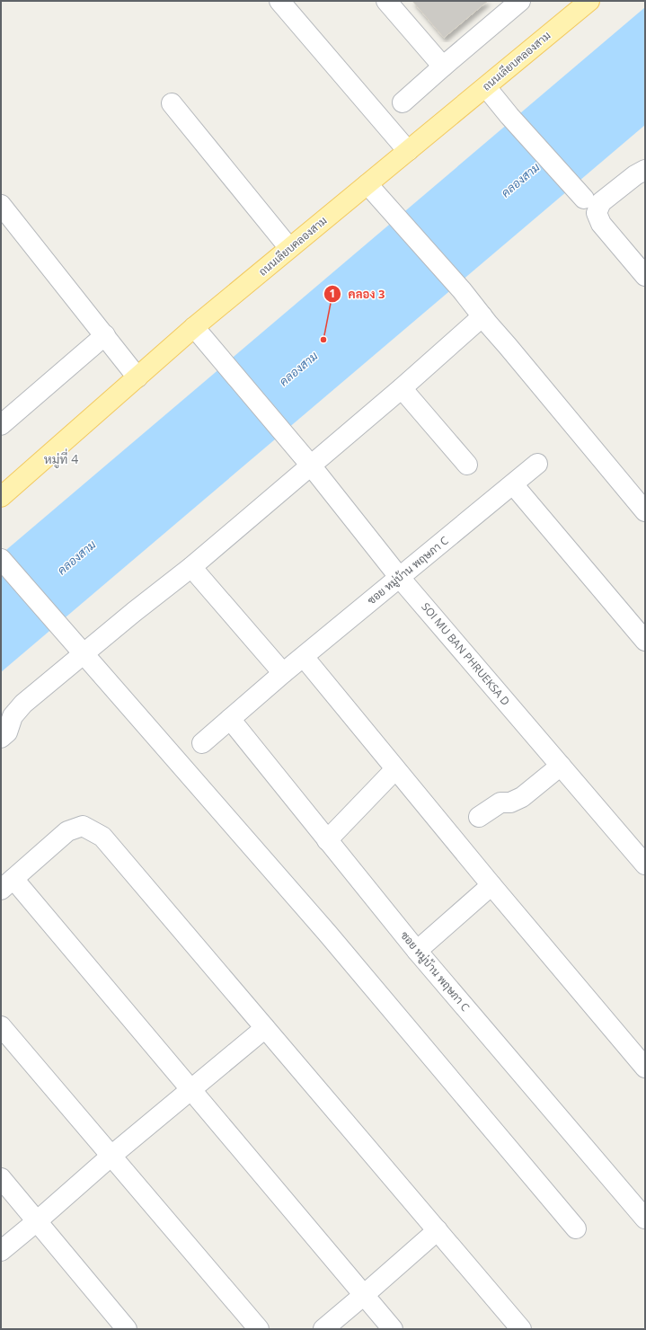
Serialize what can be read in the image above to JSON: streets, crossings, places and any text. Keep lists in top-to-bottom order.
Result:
{
  "streets": {
    "main road": ["ถนนเลียบคลองสาม"],
    "street": ["ซอย หมู่บ้าน พฤษภา C", "SOI MU BAN PHRUEKSA D"]
  },
  "crossings": [
    ["ถนนเลียบคลองสาม", "SOI MU BAN PHRUEKSA D"],
    ["ซอย หมู่บ้าน พฤษภา C", "SOI MU BAN PHRUEKSA D"]
  ],
  "districts": ["หมู่ที่ 4"],
  "water": ["คลองสาม"],
  "places": ["คลอง 3"]
}
